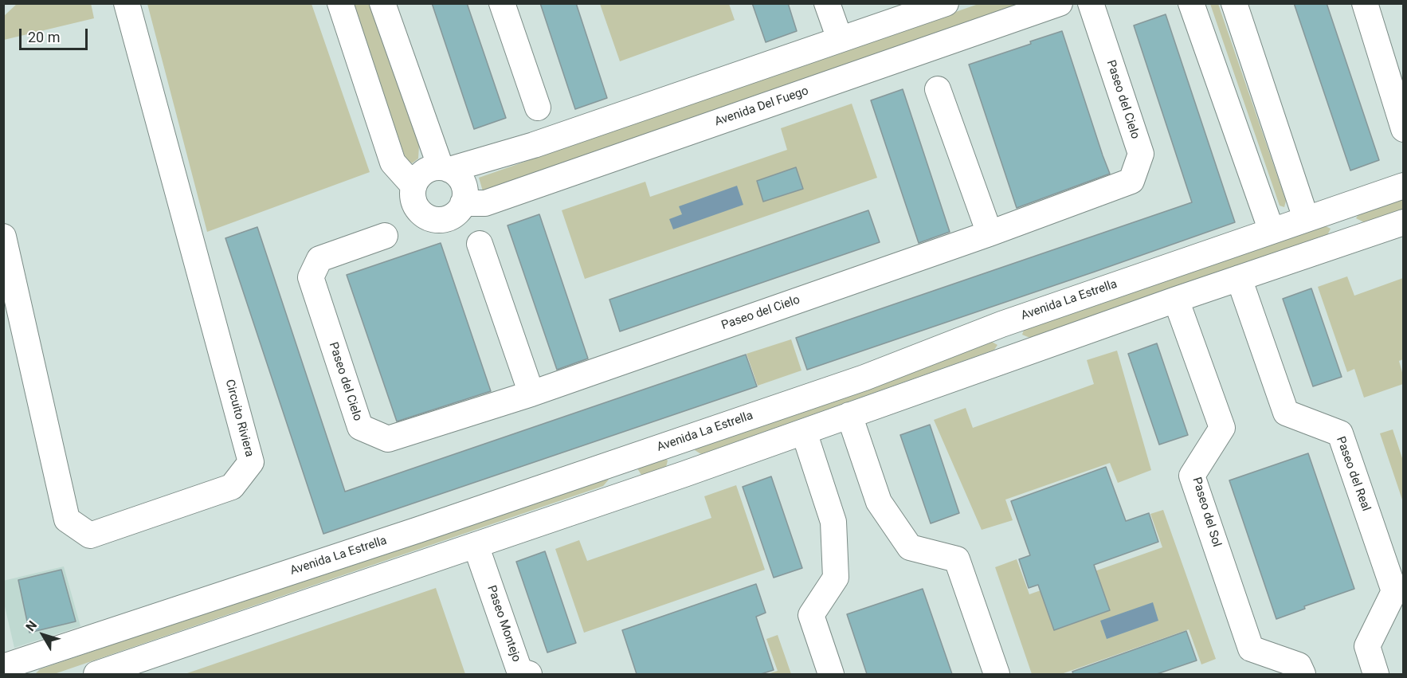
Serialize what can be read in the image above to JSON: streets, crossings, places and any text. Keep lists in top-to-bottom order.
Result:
{
  "streets": {
    "street": [
      "Paseo del Cielo",
      "Avenida Del Fuego",
      "Avenida La Estrella",
      "Circuito Riviera",
      "Paseo del Real",
      "Paseo del Sol",
      "Paseo Montejo"
    ]
  },
  "scale_bar": "20 m",
  "north": "top left"
}
